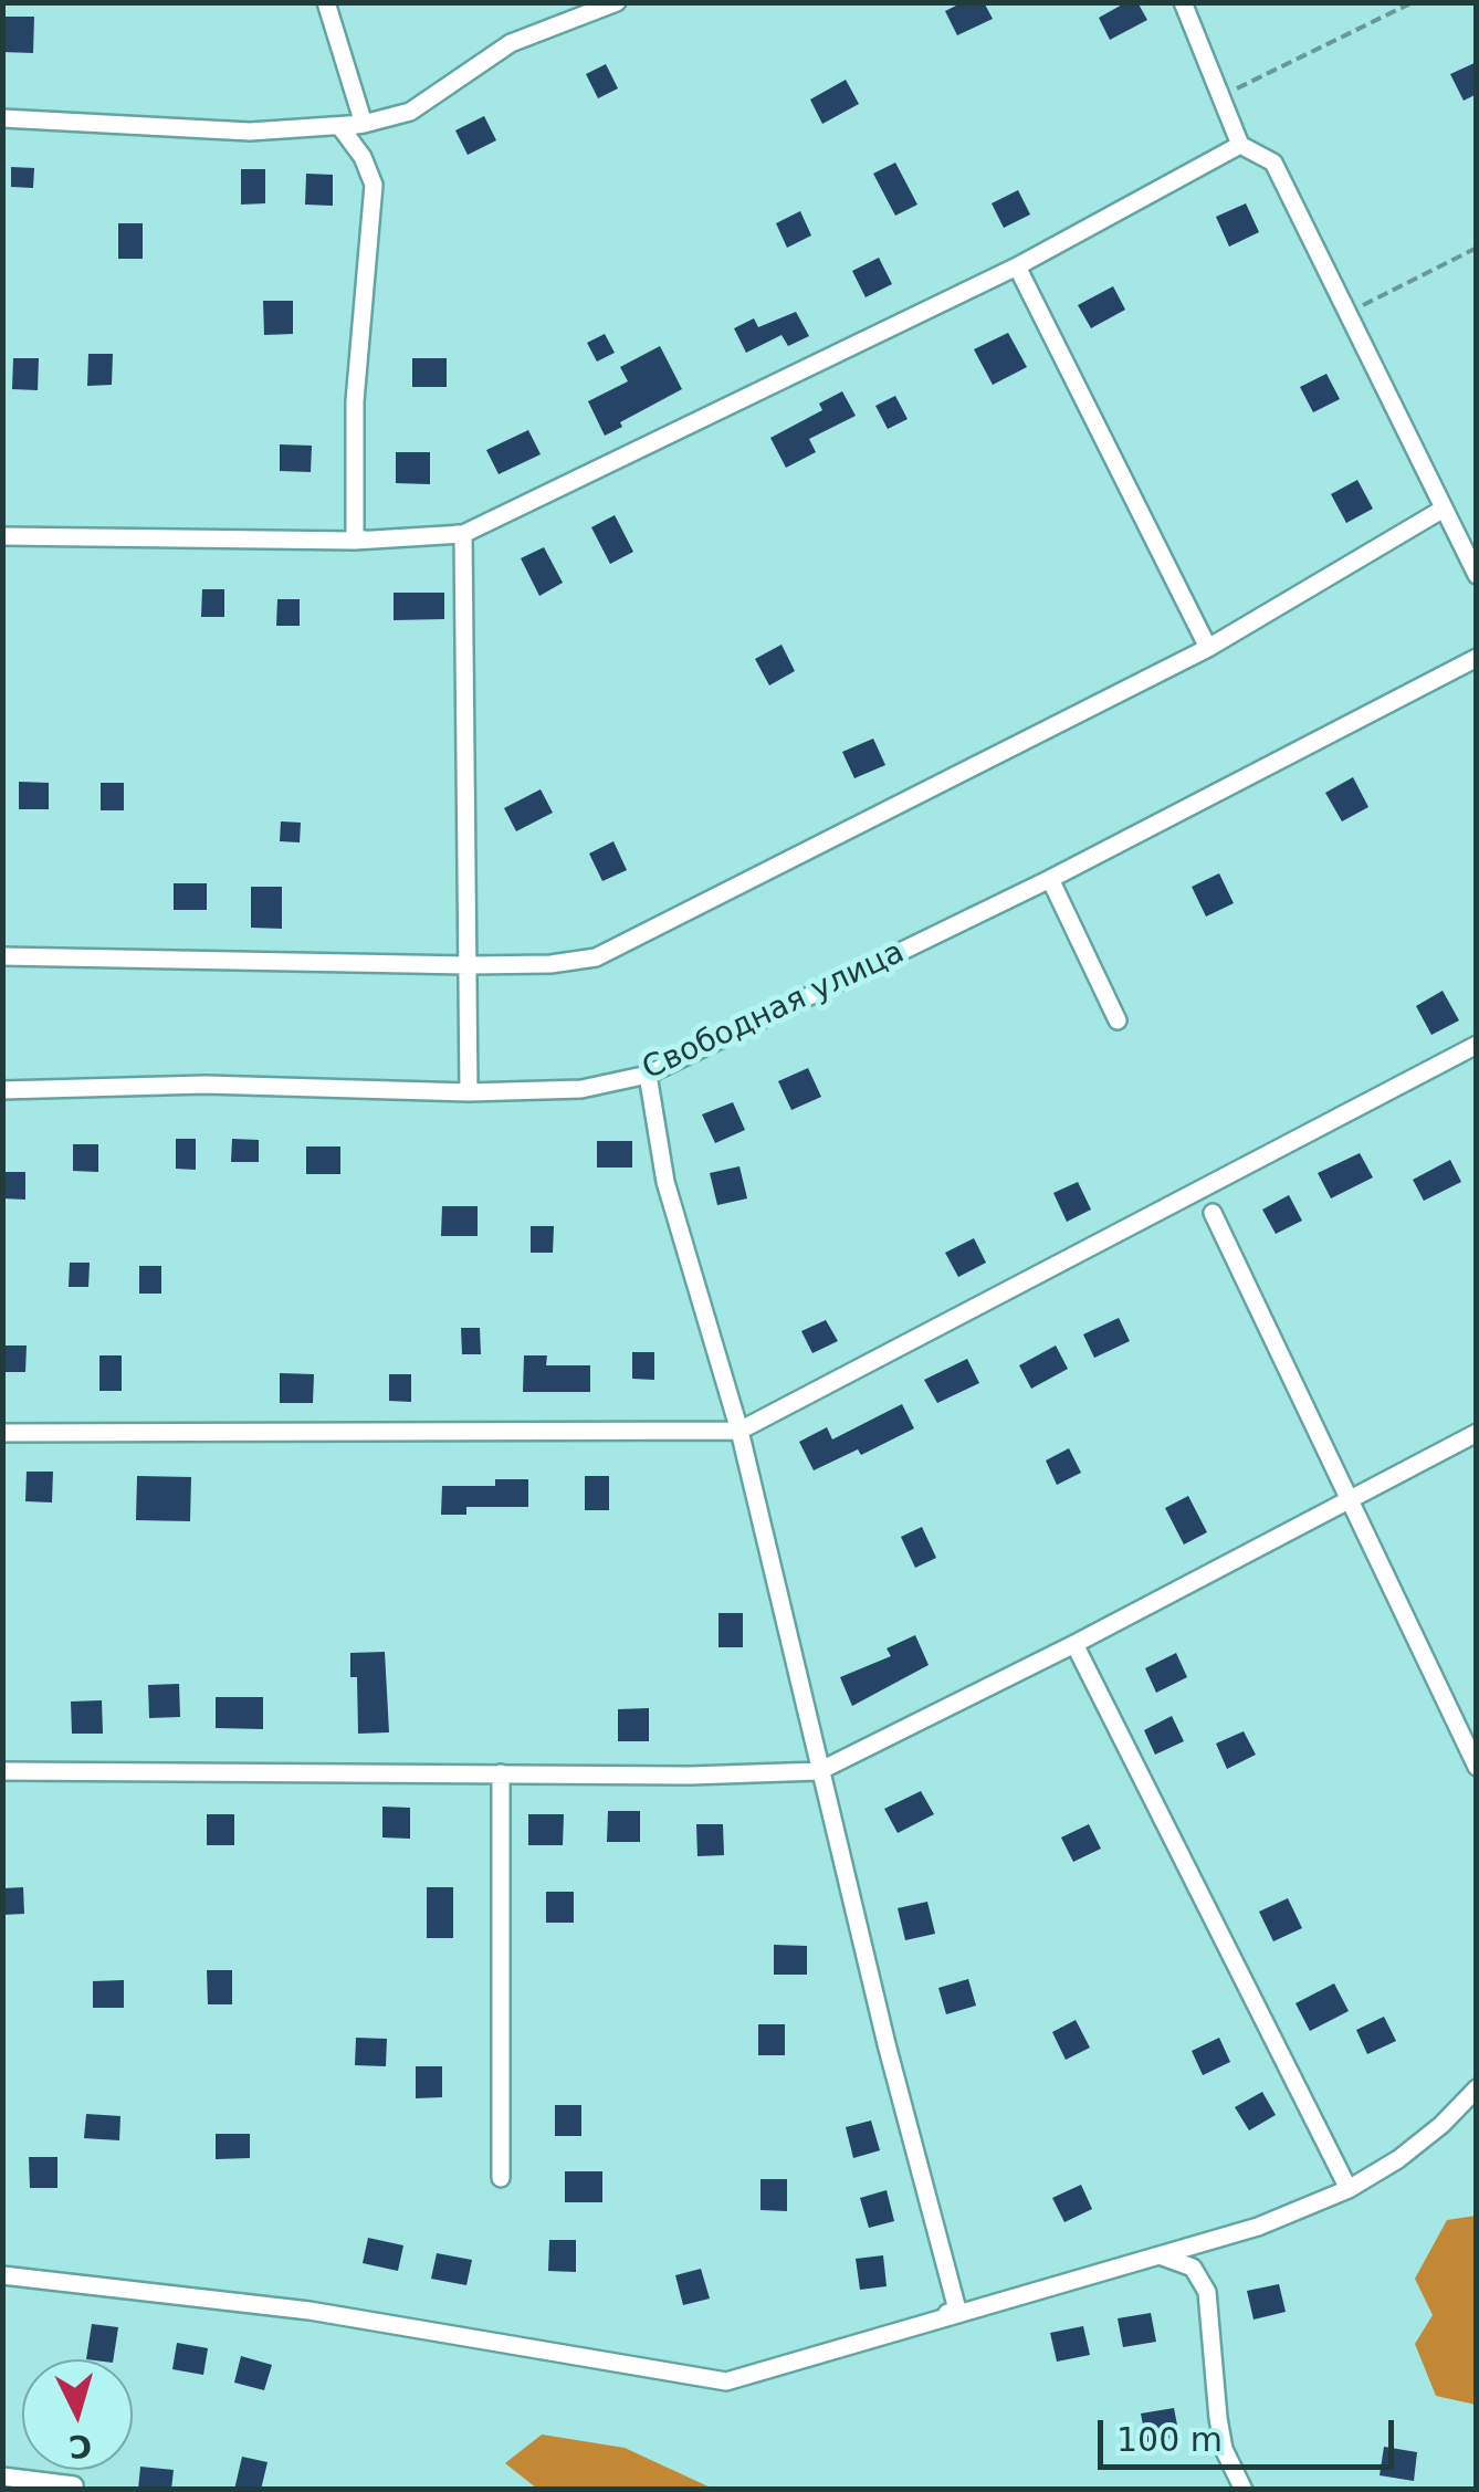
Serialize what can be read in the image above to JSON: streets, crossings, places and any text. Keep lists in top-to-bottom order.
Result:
{
  "streets": {
    "street": ["Свободная улица"]
  },
  "scale_bar": "100 m",
  "north": "bottom"
}
